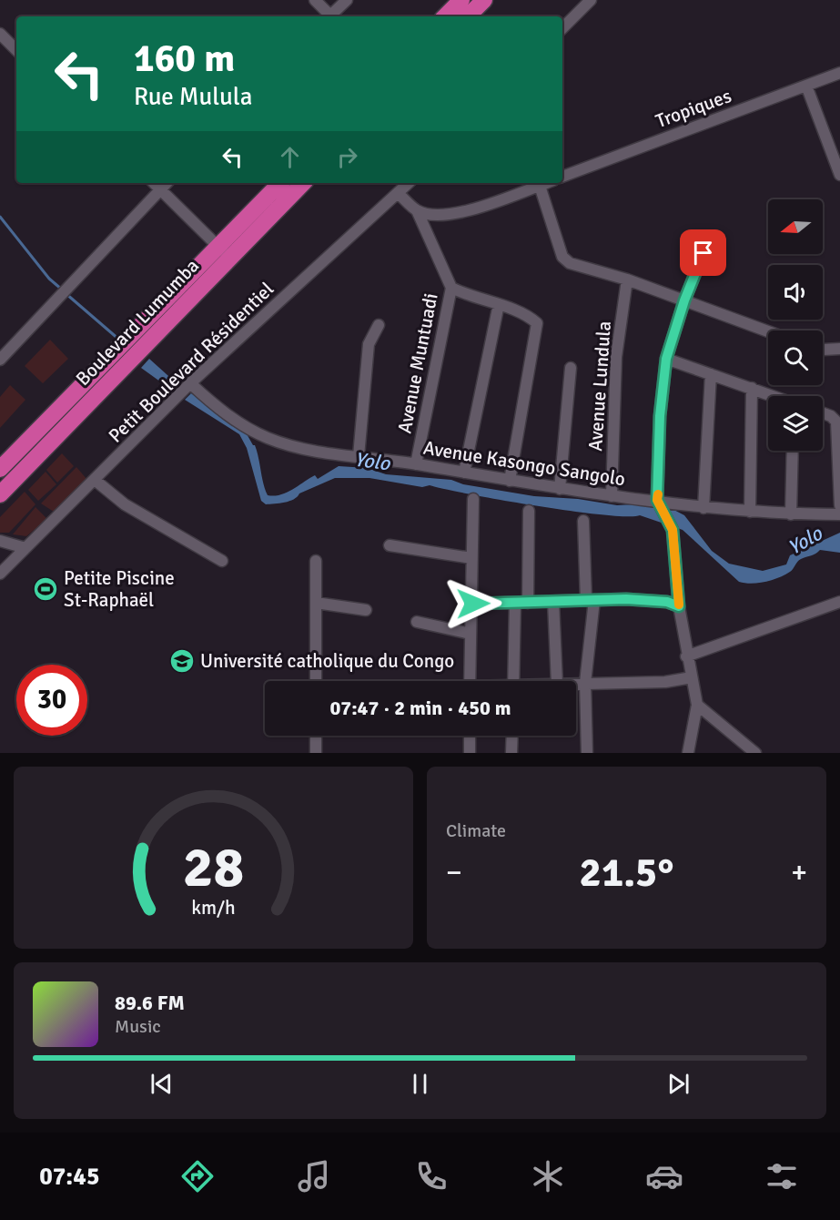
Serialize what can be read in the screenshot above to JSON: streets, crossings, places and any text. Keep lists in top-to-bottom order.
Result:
{
  "streets": {
    "highway": ["Boulevard Lumumba"],
    "street": [
      "Tropiques",
      "Petit Boulevard Résidentiel",
      "Avenue Muntuadi",
      "Avenue Lundula",
      "Avenue Kasongo Sangolo"
    ]
  },
  "crossings": [
    ["Petit Boulevard Résidentiel", "Avenue Kasongo Sangolo"],
    ["Avenue Muntuadi", "Avenue Kasongo Sangolo"],
    ["Avenue Lundula", "Avenue Kasongo Sangolo"]
  ],
  "water": ["Yolo"],
  "places": {
    "sports": ["Petite Piscine St-Raphaël"],
    "school or university": ["Université catholique du Congo"]
  },
  "north": "left",
  "page": {
    "turn": ["160 m", "Rue Mulula"],
    "limit": "30",
    "trip": "07:47 · 2 min · 450 m",
    "tile": "Climate",
    "heat": ["−", "21.5°", "+"],
    "song": ["89.6 FM", "Music"],
    "tabs": "07:45",
    "gauge": ["28", "km/h"]
  }
}
